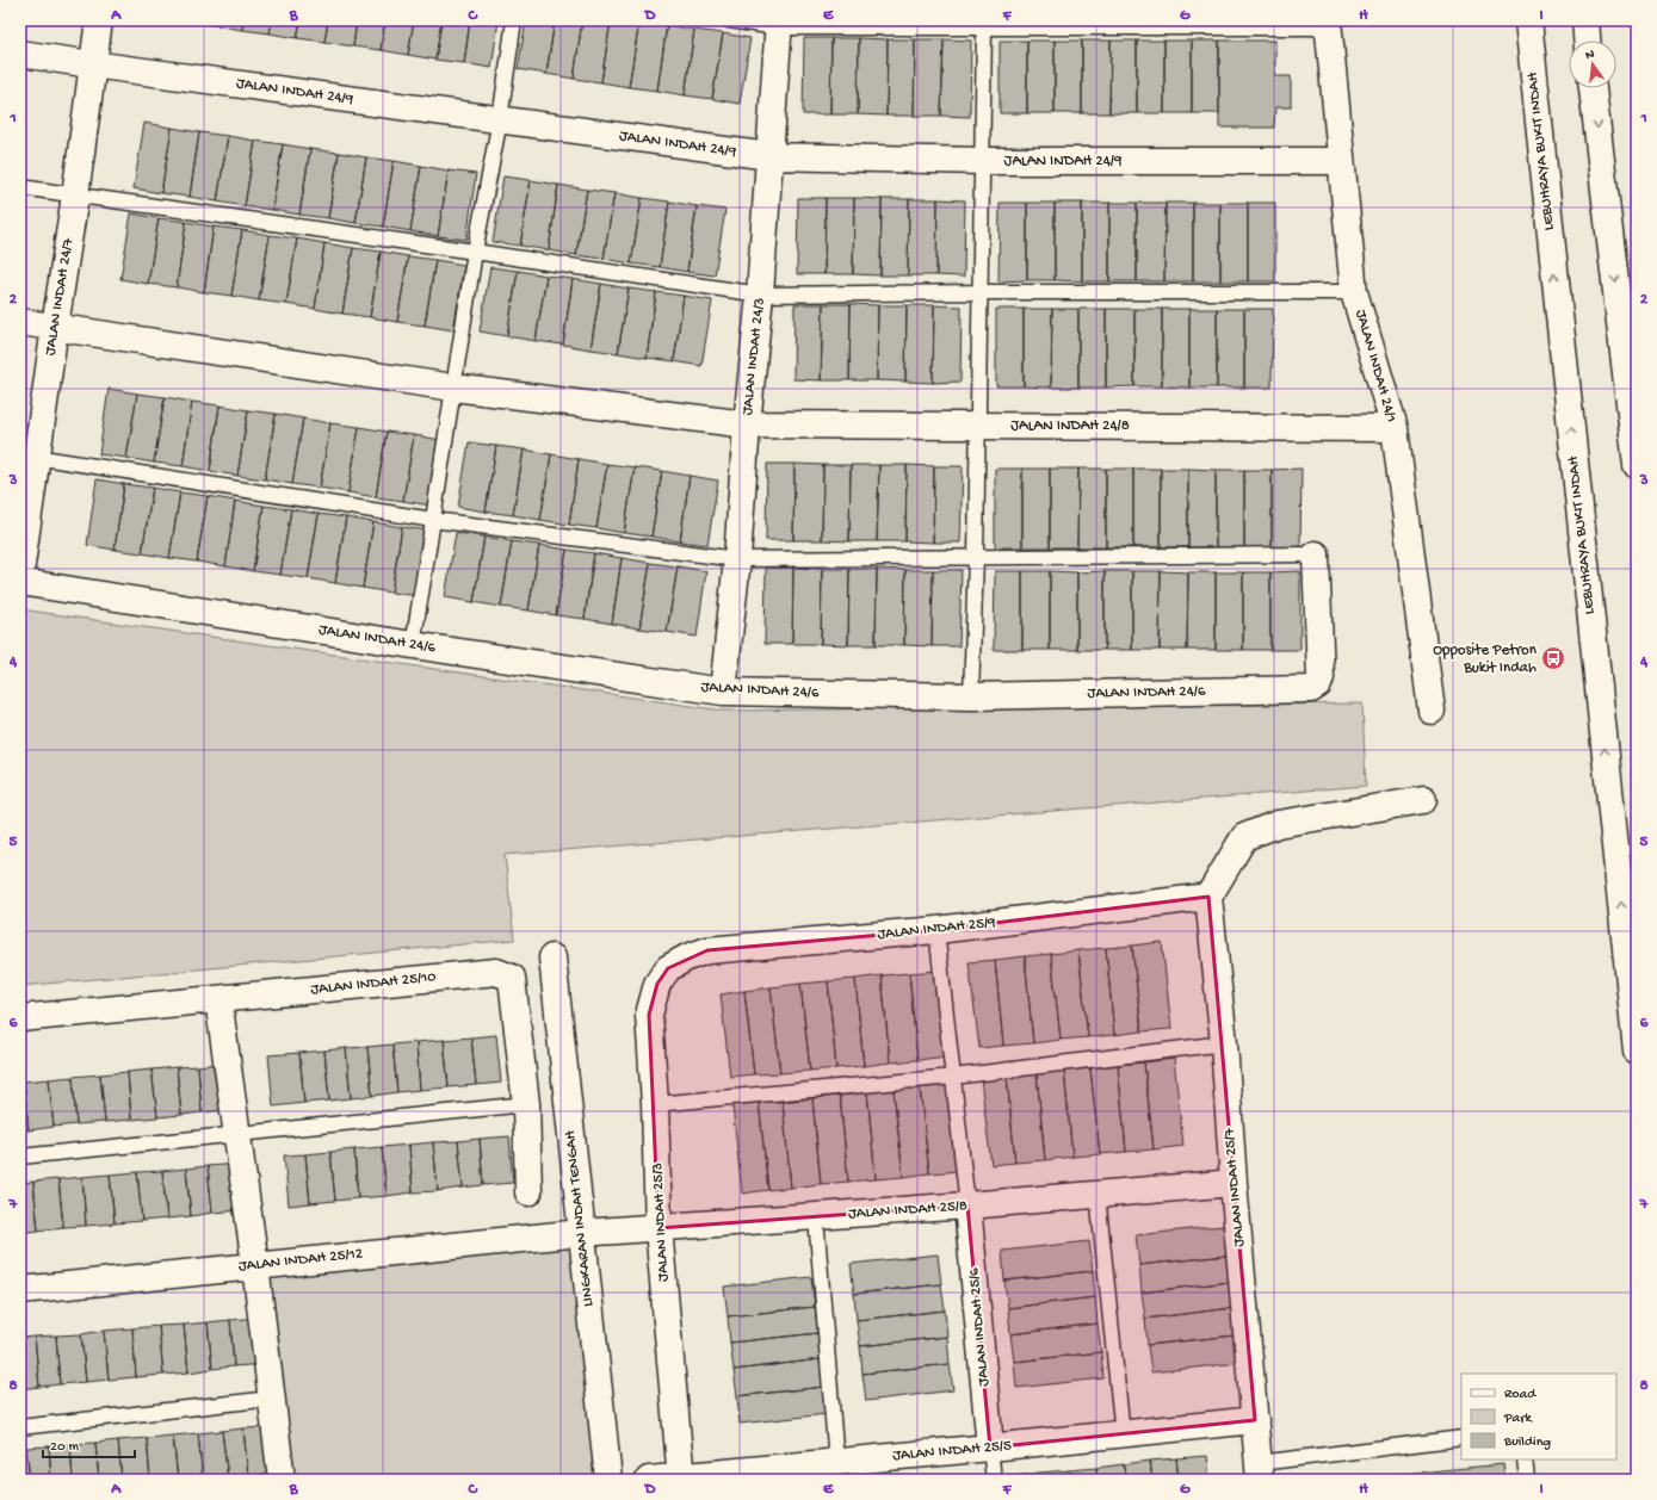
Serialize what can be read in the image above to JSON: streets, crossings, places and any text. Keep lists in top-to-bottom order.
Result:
{
  "streets": {
    "main road": [
      "JALAN INDAH 24/9",
      "LEBUHRAYA BUKIT INDAH",
      "JALAN INDAH 24/7",
      "JALAN INDAH 24/3",
      "JALAN INDAH 24/1",
      "JALAN INDAH 24/8",
      "JALAN INDAH 24/6",
      "JALAN INDAH 25/9",
      "JALAN INDAH 25/10",
      "JALAN INDAH 25/7",
      "JALAN INDAH 25/8",
      "LINGKARAN INDAH TENGAH",
      "JALAN INDAH 25/3",
      "JALAN INDAH 25/12",
      "JALAN INDAH 25/6",
      "JALAN INDAH 25/5"
    ]
  },
  "crossings": [
    ["JALAN INDAH 24/9", "JALAN INDAH 24/7"],
    ["JALAN INDAH 24/9", "JALAN INDAH 24/3"],
    ["JALAN INDAH 24/9", "JALAN INDAH 24/1"],
    ["JALAN INDAH 24/7", "JALAN INDAH 24/8"],
    ["JALAN INDAH 24/3", "JALAN INDAH 24/8"],
    ["JALAN INDAH 24/3", "JALAN INDAH 24/6"],
    ["JALAN INDAH 24/1", "JALAN INDAH 24/8"],
    ["JALAN INDAH 25/9", "JALAN INDAH 25/7"],
    ["JALAN INDAH 25/9", "JALAN INDAH 25/3"],
    ["JALAN INDAH 25/7", "JALAN INDAH 25/8"],
    ["JALAN INDAH 25/7", "JALAN INDAH 25/5"],
    ["JALAN INDAH 25/8", "LINGKARAN INDAH TENGAH"],
    ["JALAN INDAH 25/8", "JALAN INDAH 25/3"],
    ["JALAN INDAH 25/8", "JALAN INDAH 25/12"],
    ["JALAN INDAH 25/8", "JALAN INDAH 25/6"],
    ["LINGKARAN INDAH TENGAH", "JALAN INDAH 25/12"],
    ["JALAN INDAH 25/3", "JALAN INDAH 25/5"],
    ["JALAN INDAH 25/6", "JALAN INDAH 25/5"]
  ],
  "places": {
    "bus stop": ["Opposite Petron Bukit Indah"]
  },
  "legend": ["Road", "Park", "Building"],
  "scale_bar": "20 m",
  "north": "top",
  "grid": {
    "columns": [
      "A",
      "B",
      "C",
      "D",
      "E",
      "F",
      "G",
      "H",
      "I"
    ],
    "rows": [
      "1",
      "2",
      "3",
      "4",
      "5",
      "6",
      "7",
      "8"
    ]
  }
}
